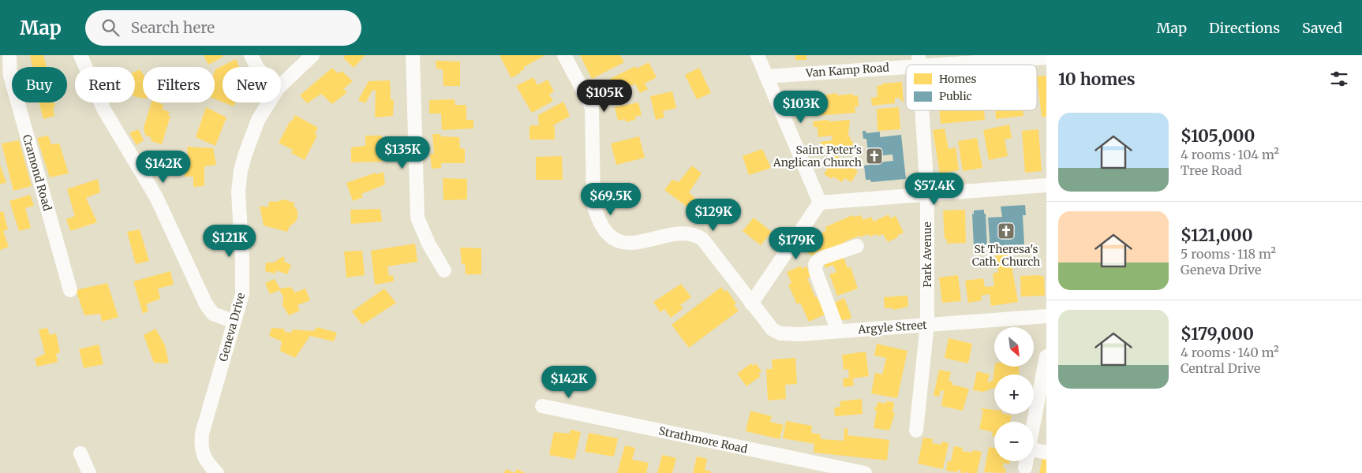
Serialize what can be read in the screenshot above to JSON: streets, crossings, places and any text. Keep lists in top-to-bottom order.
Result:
{
  "streets": {
    "street": [
      "Van Kamp Road",
      "Cramond Road",
      "Park Avenue",
      "Geneva Drive",
      "Argyle Street",
      "Strathmore Road"
    ]
  },
  "crossings": [
    ["Park Avenue", "Argyle Street"]
  ],
  "places": {
    "church": ["Saint Peter's Anglican Church", "St Theresa's Cath. Church"]
  },
  "legend": ["Homes", "Public"],
  "north": "bottom right",
  "page": {
    "header": "Map",
    "search": "Search here",
    "nav": ["Map", "Directions", "Saved"],
    "heading": "10 homes",
    "chip": [
      "Buy",
      "Rent",
      "Filters",
      "New"
    ],
    "price": [
      "$105K",
      "$103K",
      "$135K",
      "$142K",
      "$57.4K",
      "$69.5K",
      "$129K",
      "$121K",
      "$179K",
      "$142K"
    ],
    "list": [
      {
        "name": "$105,000",
        "note": "4 rooms · 104 m² · Tree Road"
      },
      {
        "name": "$121,000",
        "note": "5 rooms · 118 m² · Geneva Drive"
      },
      {
        "name": "$179,000",
        "note": "4 rooms · 140 m² · Central Drive"
      }
    ],
    "map_buttons": ["+", "−"]
  }
}
